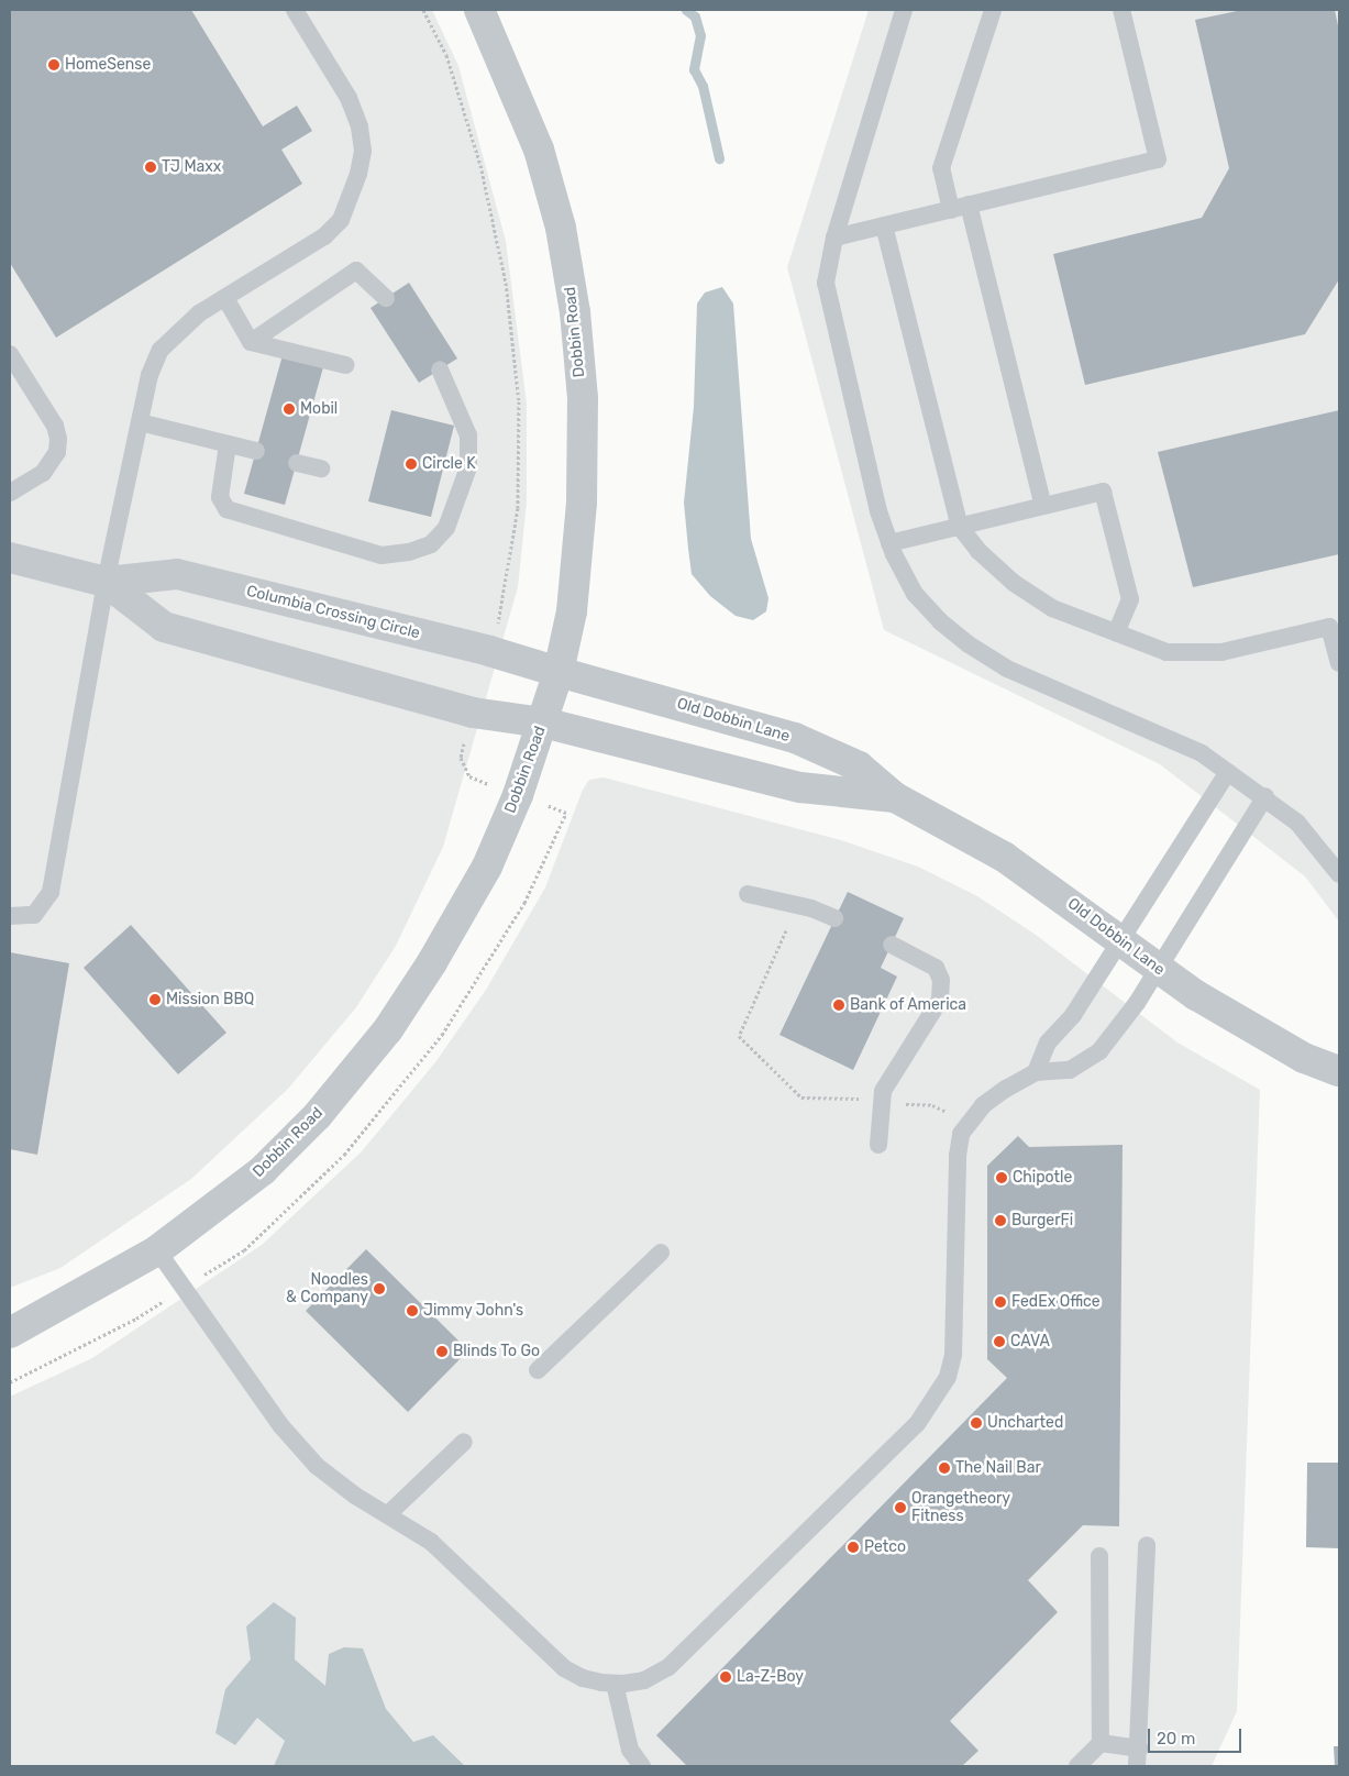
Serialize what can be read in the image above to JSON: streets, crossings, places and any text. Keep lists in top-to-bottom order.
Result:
{
  "streets": {
    "street": ["Dobbin Road", "Columbia Crossing Circle", "Old Dobbin Lane"]
  },
  "crossings": [
    ["Dobbin Road", "Columbia Crossing Circle"],
    ["Dobbin Road", "Old Dobbin Lane"],
    ["Columbia Crossing Circle", "Old Dobbin Lane"]
  ],
  "places": [
    "HomeSense",
    "TJ Maxx",
    "Mobil",
    "Circle K",
    "Mission BBQ",
    "Bank of America",
    "Chipotle",
    "BurgerFi",
    "Noodles & Company",
    "FedEx Office",
    "Jimmy John's",
    "CAVA",
    "Blinds To Go",
    "Uncharted",
    "The Nail Bar",
    "Orangetheory Fitness",
    "Petco",
    "La-Z-Boy"
  ],
  "scale_bar": "20 m"
}
